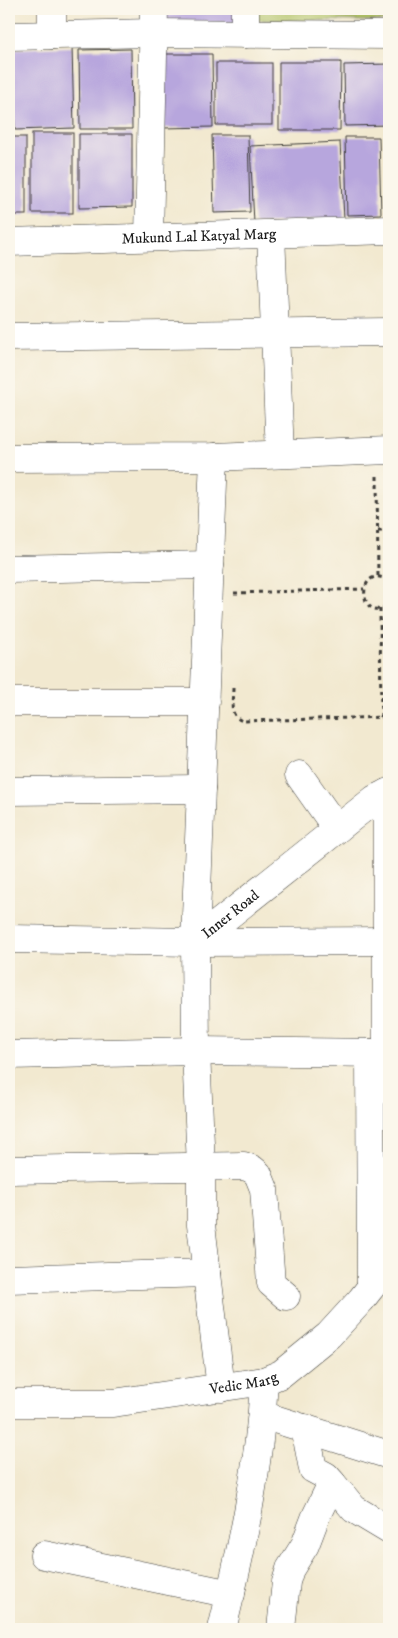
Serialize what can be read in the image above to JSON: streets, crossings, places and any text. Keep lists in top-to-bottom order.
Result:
{
  "streets": {
    "street": ["Mukund Lal Katyal Marg", "Inner Road", "Vedic Marg"]
  }
}
